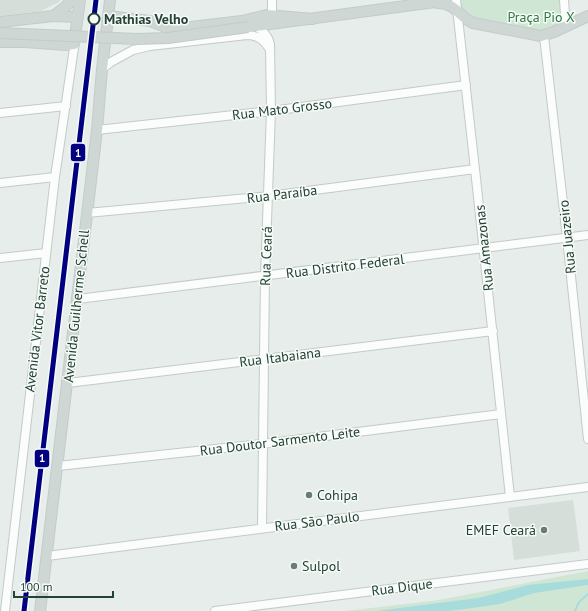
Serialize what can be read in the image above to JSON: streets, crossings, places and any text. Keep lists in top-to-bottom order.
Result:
{
  "streets": {
    "main road": ["Avenida Guilherme Schell"],
    "street": [
      "Rua Mato Grosso",
      "Rua Paraíba",
      "Rua Juazeiro",
      "Rua Amazonas",
      "Rua Ceará",
      "Rua Distrito Federal",
      "Avenida Vitor Barreto",
      "Rua Itabaiana",
      "Rua Doutor Sarmento Leite",
      "Rua São Paulo",
      "Rua Dique"
    ]
  },
  "crossings": [
    ["Rua Mato Grosso", "Rua Amazonas"],
    ["Rua Mato Grosso", "Rua Ceará"],
    ["Rua Mato Grosso", "Avenida Guilherme Schell"],
    ["Rua Paraíba", "Rua Amazonas"],
    ["Rua Paraíba", "Rua Ceará"],
    ["Rua Paraíba", "Avenida Guilherme Schell"],
    ["Rua Juazeiro", "Rua Distrito Federal"],
    ["Rua Amazonas", "Rua Distrito Federal"],
    ["Rua Amazonas", "Rua Itabaiana"],
    ["Rua Amazonas", "Rua Doutor Sarmento Leite"],
    ["Rua Amazonas", "Rua São Paulo"],
    ["Rua Ceará", "Rua Distrito Federal"],
    ["Rua Ceará", "Rua Itabaiana"],
    ["Rua Ceará", "Rua Doutor Sarmento Leite"],
    ["Rua Ceará", "Rua São Paulo"],
    ["Rua Distrito Federal", "Avenida Guilherme Schell"],
    ["Avenida Guilherme Schell", "Rua Itabaiana"],
    ["Avenida Guilherme Schell", "Rua Doutor Sarmento Leite"],
    ["Avenida Guilherme Schell", "Rua São Paulo"]
  ],
  "parks": ["Praça Pio X"],
  "places": [
    "Mathias Velho",
    "Cohipa",
    "EMEF Ceará",
    "Sulpol"
  ],
  "lines": ["transit line 1"],
  "scale_bar": "100 m"
}
